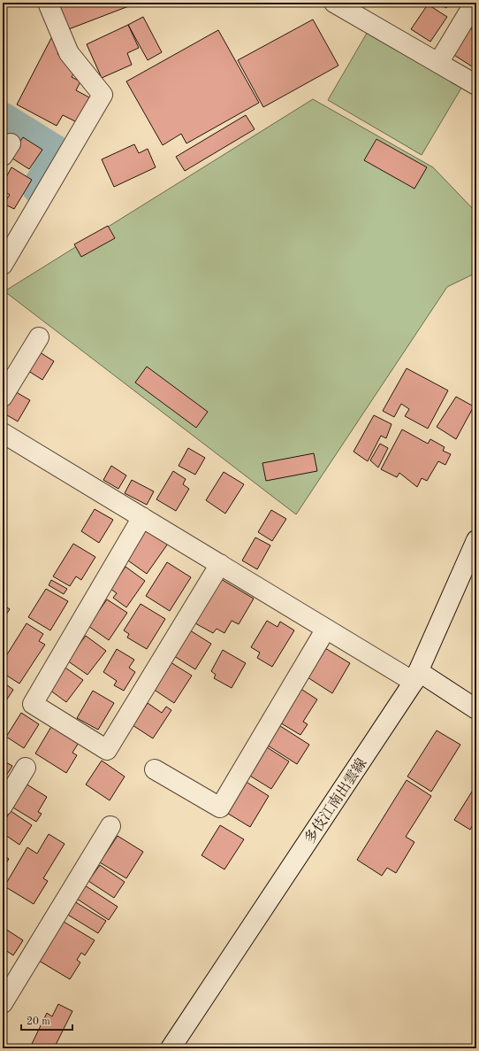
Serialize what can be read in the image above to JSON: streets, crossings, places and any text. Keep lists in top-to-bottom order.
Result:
{
  "streets": {
    "street": ["多伎江南出雲線"]
  },
  "scale_bar": "20 m"
}
